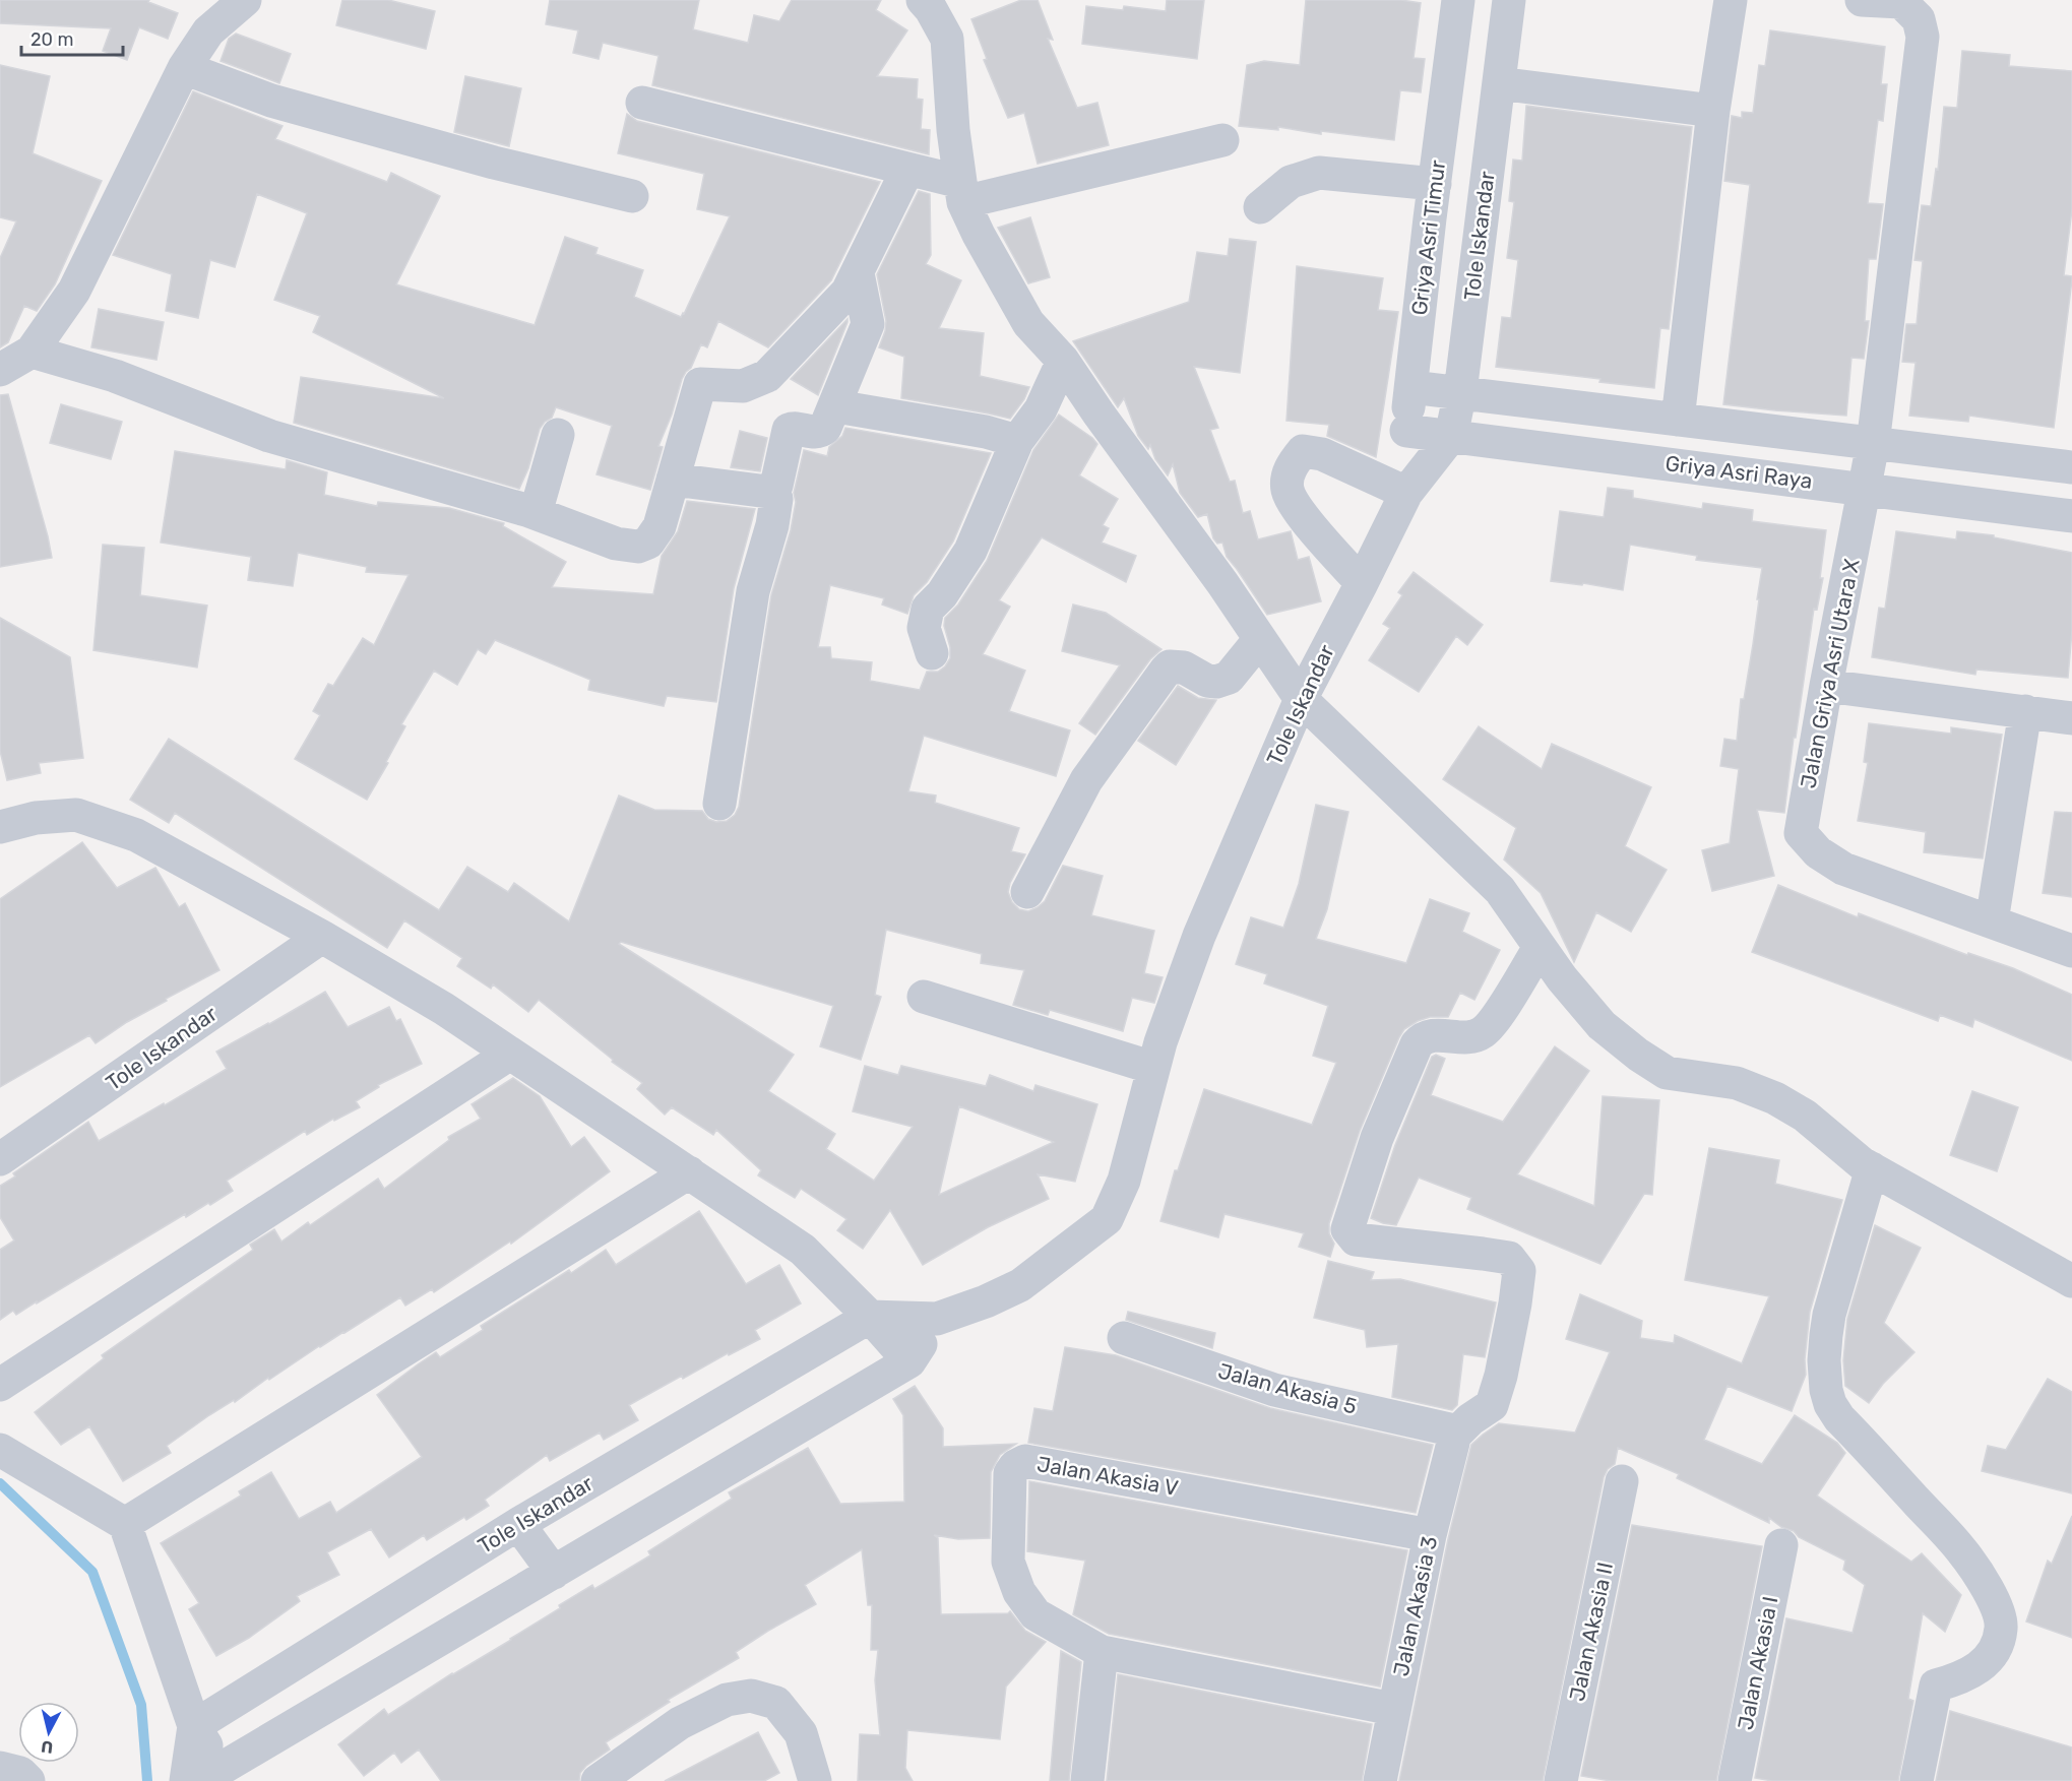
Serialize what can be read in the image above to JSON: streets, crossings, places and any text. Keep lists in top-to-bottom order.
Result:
{
  "streets": {
    "street": [
      "Tole Iskandar",
      "Griya Asri Timur",
      "Griya Asri Raya",
      "Jalan Griya Asri Utara X",
      "Jalan Akasia 5",
      "Jalan Akasia V",
      "Jalan Akasia 3",
      "Jalan Akasia II",
      "Jalan Akasia I"
    ]
  },
  "crossings": [
    ["Tole Iskandar", "Griya Asri Timur"],
    ["Tole Iskandar", "Griya Asri Raya"],
    ["Griya Asri Timur", "Griya Asri Raya"],
    ["Griya Asri Raya", "Jalan Griya Asri Utara X"],
    ["Jalan Akasia 5", "Jalan Akasia 3"],
    ["Jalan Akasia V", "Jalan Akasia 3"]
  ],
  "scale_bar": "20 m",
  "north": "bottom"
}
